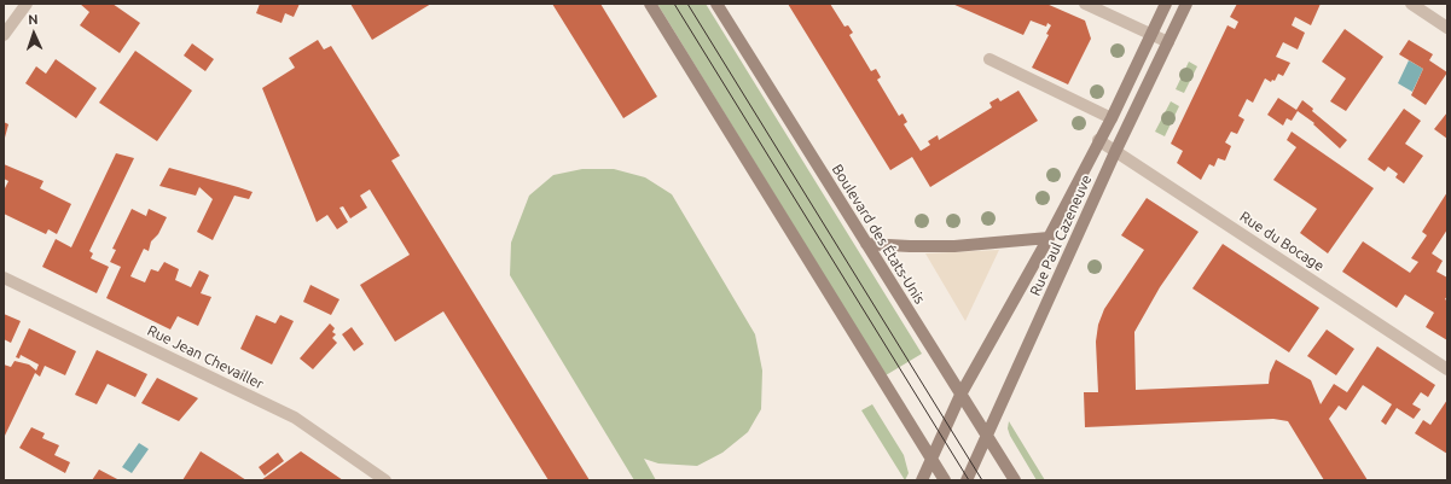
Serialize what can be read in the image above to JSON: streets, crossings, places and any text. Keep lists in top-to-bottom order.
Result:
{
  "streets": {
    "street": [
      "Boulevard des États-Unis",
      "Rue Paul Cazeneuve",
      "Rue du Bocage",
      "Rue Jean Chevailler"
    ]
  },
  "crossings": [
    ["Boulevard des États-Unis", "Rue Paul Cazeneuve"],
    ["Rue Paul Cazeneuve", "Rue du Bocage"]
  ],
  "north": "top"
}
